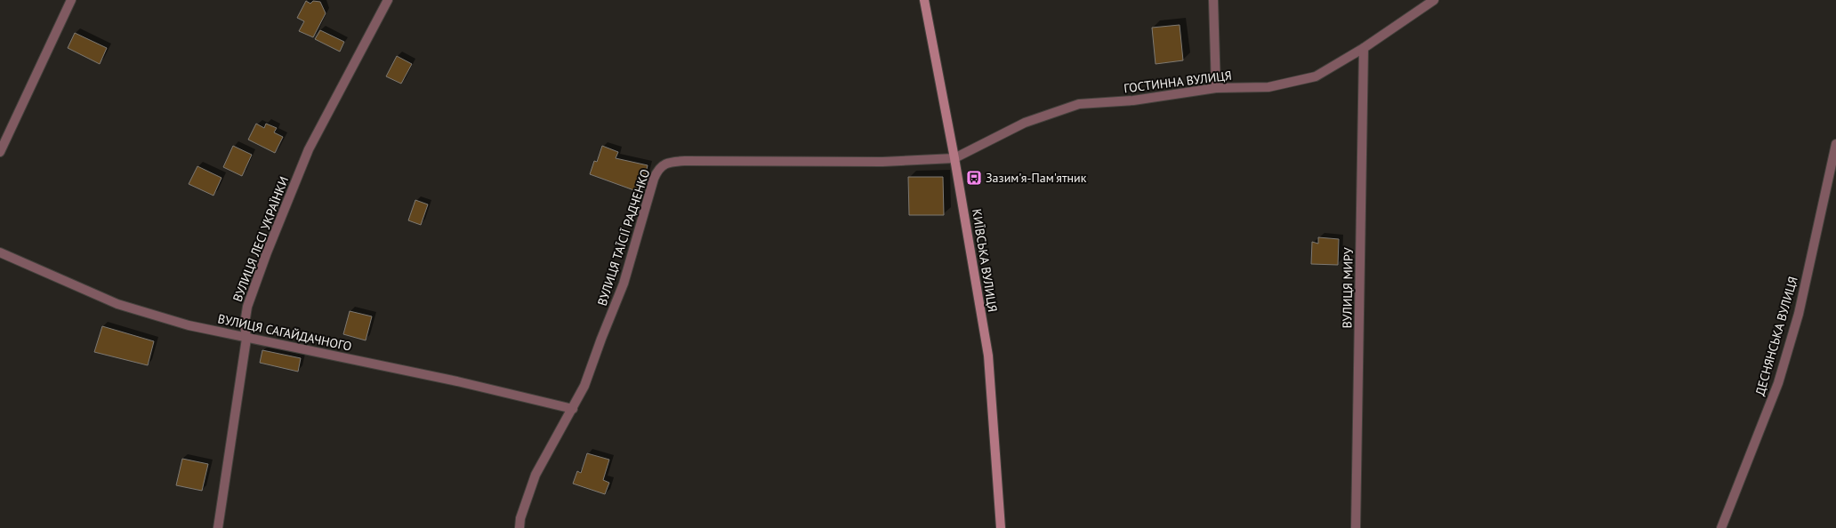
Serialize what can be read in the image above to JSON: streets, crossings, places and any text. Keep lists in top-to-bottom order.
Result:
{
  "streets": {
    "street": [
      "ГОСТИННА ВУЛИЦЯ",
      "ВУЛИЦЯ ТАЇСІЇ РАДЧЕНКО",
      "ВУЛИЦЯ ЛЕСІ УКРАЇНКИ",
      "КИЇВСЬКА ВУЛИЦЯ",
      "ВУЛИЦЯ МИРУ",
      "ВУЛИЦЯ САГАЙДАЧНОГО",
      "ДЕСНЯНСЬКА ВУЛИЦЯ"
    ]
  },
  "crossings": [
    ["ГОСТИННА ВУЛИЦЯ", "ВУЛИЦЯ ТАЇСІЇ РАДЧЕНКО"],
    ["ГОСТИННА ВУЛИЦЯ", "КИЇВСЬКА ВУЛИЦЯ"],
    ["ГОСТИННА ВУЛИЦЯ", "ВУЛИЦЯ МИРУ"],
    ["ВУЛИЦЯ ТАЇСІЇ РАДЧЕНКО", "КИЇВСЬКА ВУЛИЦЯ"],
    ["ВУЛИЦЯ ТАЇСІЇ РАДЧЕНКО", "ВУЛИЦЯ САГАЙДАЧНОГО"],
    ["ВУЛИЦЯ ЛЕСІ УКРАЇНКИ", "ВУЛИЦЯ САГАЙДАЧНОГО"]
  ],
  "places": {
    "bus stop": ["Зазим'я-Пам'ятник"]
  }
}
